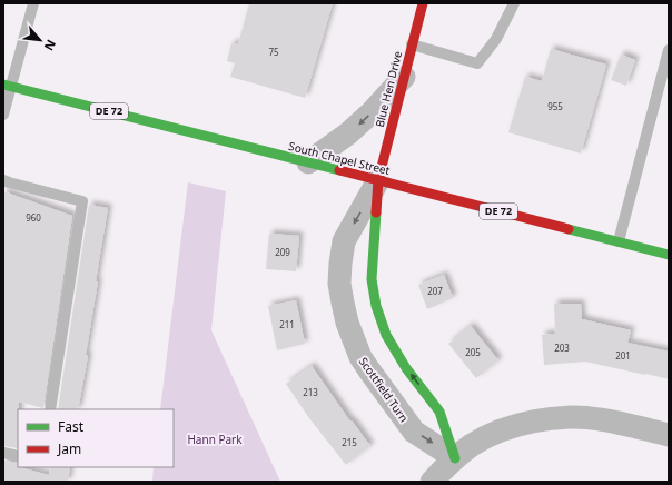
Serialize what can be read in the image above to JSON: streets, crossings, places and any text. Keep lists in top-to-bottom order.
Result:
{
  "streets": {
    "main road": ["Blue Hen Drive", "DE 72", "South Chapel Street"],
    "street": ["Scottfield Turn"]
  },
  "crossings": [
    ["Blue Hen Drive", "South Chapel Street"],
    ["Blue Hen Drive", "Scottfield Turn"],
    ["South Chapel Street", "Scottfield Turn"]
  ],
  "one_way": ["Scottfield Turn"],
  "parks": ["Hann Park"],
  "house_numbers": [
    "75",
    "955",
    "960",
    "209",
    "207",
    "211",
    "203",
    "205",
    "201",
    "213",
    "215"
  ],
  "legend": ["Fast", "Jam"],
  "north": "bottom right"
}
